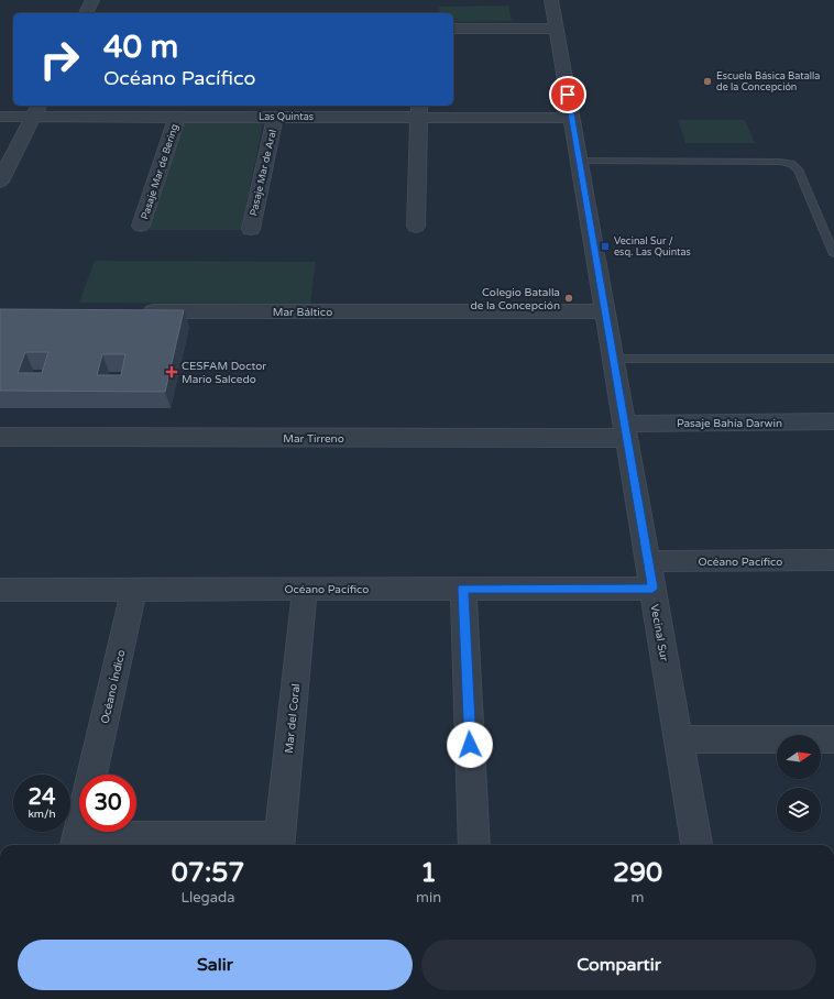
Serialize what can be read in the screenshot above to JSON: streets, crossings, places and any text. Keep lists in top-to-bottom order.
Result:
{
  "streets": {
    "street": [
      "Las Quintas",
      "Pasaje Mar de Bering",
      "Pasaje Mar de Aral",
      "Mar Báltico",
      "Pasaje Bahía Darwin",
      "Mar Tirreno",
      "Océano Pacífico",
      "Vecinal Sur",
      "Océano Índico",
      "Mar del Coral"
    ]
  },
  "crossings": [
    ["Las Quintas", "Pasaje Mar de Bering"],
    ["Las Quintas", "Pasaje Mar de Aral"],
    ["Las Quintas", "Vecinal Sur"],
    ["Mar Báltico", "Vecinal Sur"],
    ["Pasaje Bahía Darwin", "Mar Tirreno"],
    ["Pasaje Bahía Darwin", "Vecinal Sur"],
    ["Mar Tirreno", "Vecinal Sur"],
    ["Océano Pacífico", "Vecinal Sur"],
    ["Océano Pacífico", "Océano Índico"],
    ["Océano Pacífico", "Mar del Coral"]
  ],
  "places": {
    "other": ["Escuela Básica Batalla de la Concepción", "Colegio Batalla de la Concepción"],
    "transit": ["Vecinal Sur / esq. Las Quintas"],
    "health": ["CESFAM Doctor Mario Salcedo"]
  },
  "north": "right",
  "page": {
    "turn": ["40 m", "Océano Pacífico"],
    "speed": "24 km/h",
    "limit": "30",
    "eta": [
      "07:57",
      "Llegada",
      "1",
      "min",
      "290",
      "m"
    ],
    "buttons": ["Salir", "Compartir"]
  }
}
